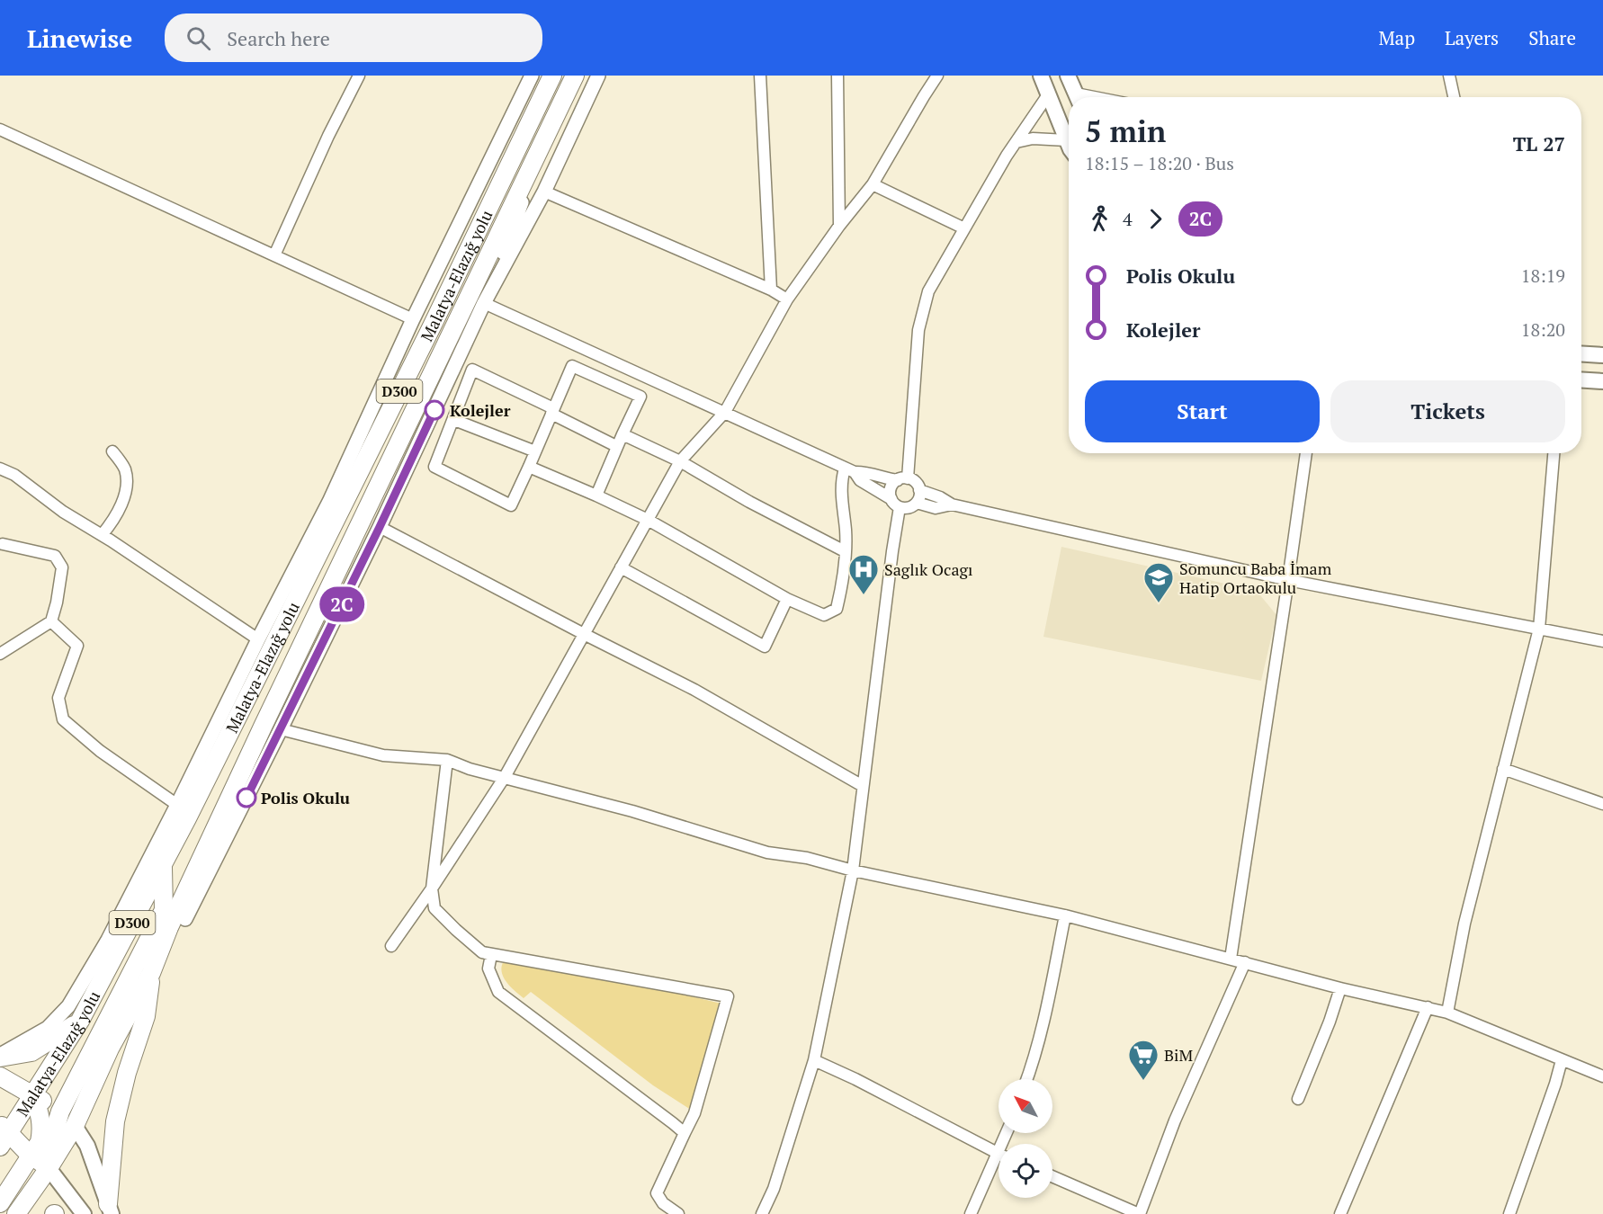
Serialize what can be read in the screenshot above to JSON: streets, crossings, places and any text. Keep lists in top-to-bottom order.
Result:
{
  "streets": {
    "highway": ["Malatya-Elazığ yolu", "D300"]
  },
  "crossings": [
    ["Malatya-Elazığ yolu", "D300"]
  ],
  "places": {
    "other": ["Kolejler", "Polis Okulu"],
    "hospital": ["Saglık Ocagı"],
    "school or university": ["Somuncu Baba İmam Hatip Ortaokulu"],
    "supermarket": ["BiM"]
  },
  "lines": ["bus line 2C"],
  "north": "top left",
  "page": {
    "header": "Linewise",
    "search": "Search here",
    "nav": ["Map", "Layers", "Share"],
    "on_map": "2C",
    "heading": ["5 min", "18:15 – 18:20 · Bus", "TL 27"],
    "legs": ["4", "2C"],
    "list": [
      {
        "name": "Polis Okulu",
        "value": "18:19"
      },
      {
        "name": "Kolejler",
        "value": "18:20"
      }
    ],
    "buttons": ["Start", "Tickets"]
  }
}
